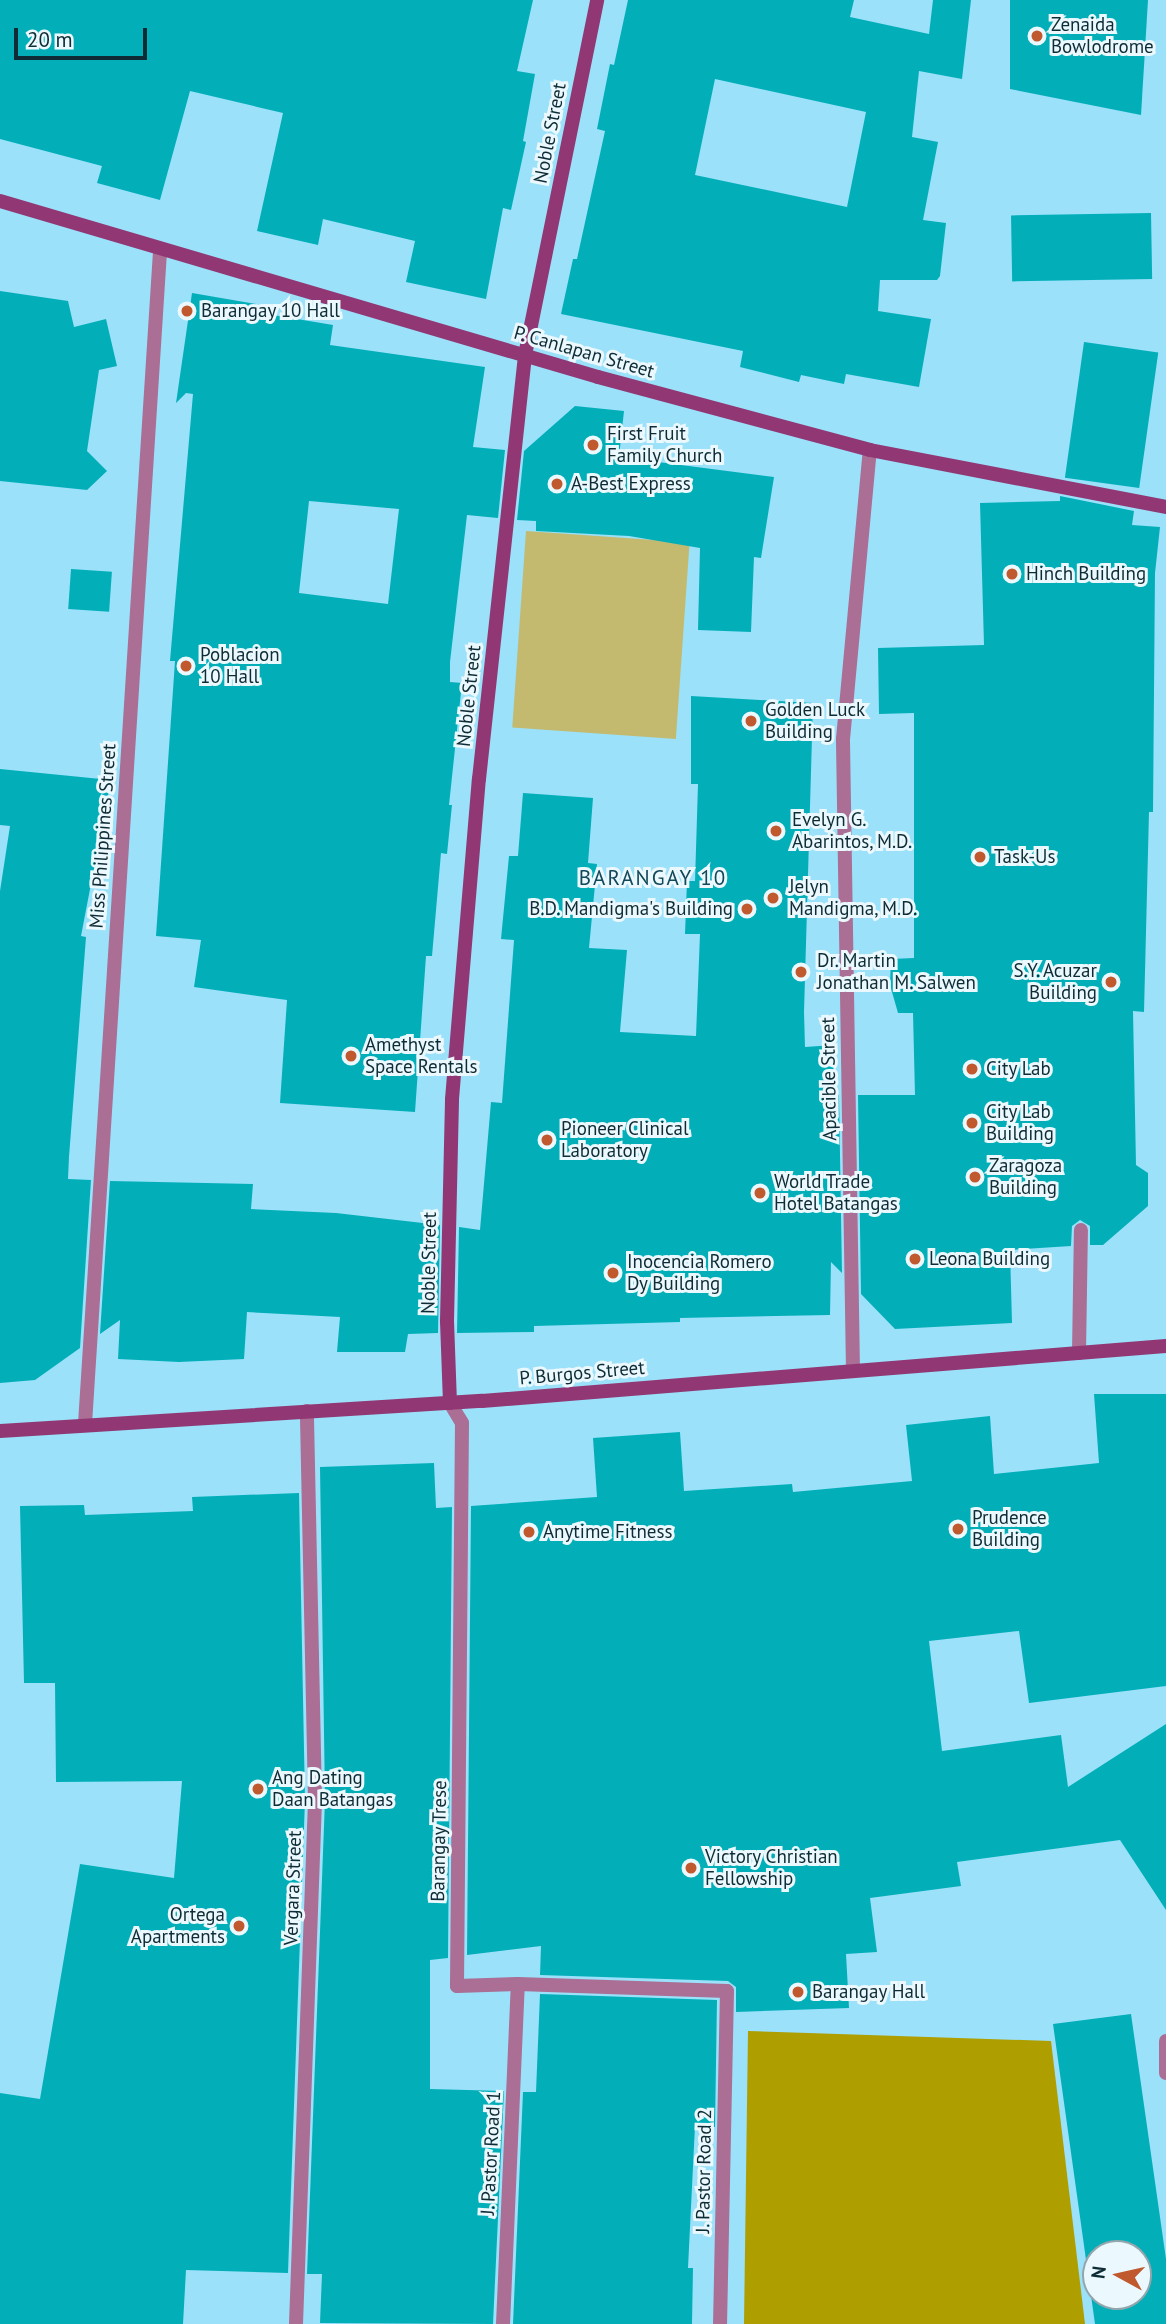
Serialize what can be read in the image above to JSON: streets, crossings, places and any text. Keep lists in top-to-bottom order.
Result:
{
  "streets": {
    "street": [
      "Noble Street",
      "P. Canlapan Street",
      "Miss Philippines Street",
      "Apacible Street",
      "P. Burgos Street",
      "Barangay Trese",
      "Vergara Street",
      "J. Pastor Road 1",
      "J. Pastor Road 2"
    ]
  },
  "crossings": [
    ["Noble Street", "P. Canlapan Street"],
    ["Noble Street", "P. Burgos Street"],
    ["Noble Street", "Barangay Trese"],
    ["P. Canlapan Street", "Miss Philippines Street"],
    ["P. Canlapan Street", "Apacible Street"],
    ["Miss Philippines Street", "P. Burgos Street"],
    ["Apacible Street", "P. Burgos Street"],
    ["P. Burgos Street", "Barangay Trese"],
    ["P. Burgos Street", "Vergara Street"],
    ["Barangay Trese", "J. Pastor Road 1"],
    ["Barangay Trese", "J. Pastor Road 2"]
  ],
  "districts": ["BARANGAY 10"],
  "places": [
    "Zenaida Bowlodrome",
    "Barangay 10 Hall",
    "First Fruit Family Church",
    "A-Best Express",
    "Hinch Building",
    "Poblacion 10 Hall",
    "Golden Luck Building",
    "Evelyn G. Abarintos, M.D.",
    "Task-Us",
    "Jelyn Mandigma, M.D.",
    "B.D. Mandigma's Building",
    "Dr. Martin Jonathan M. Salwen",
    "S.Y. Acuzar Building",
    "Amethyst Space Rentals",
    "City Lab",
    "City Lab Building",
    "Pioneer Clinical Laboratory",
    "Zaragoza Building",
    "World Trade Hotel Batangas",
    "Leona Building",
    "Inocencia Romero Dy Building",
    "Prudence Building",
    "Anytime Fitness",
    "Ang Dating Daan Batangas",
    "Victory Christian Fellowship",
    "Ortega Apartments",
    "Barangay Hall"
  ],
  "scale_bar": "20 m",
  "north": "left"
}
